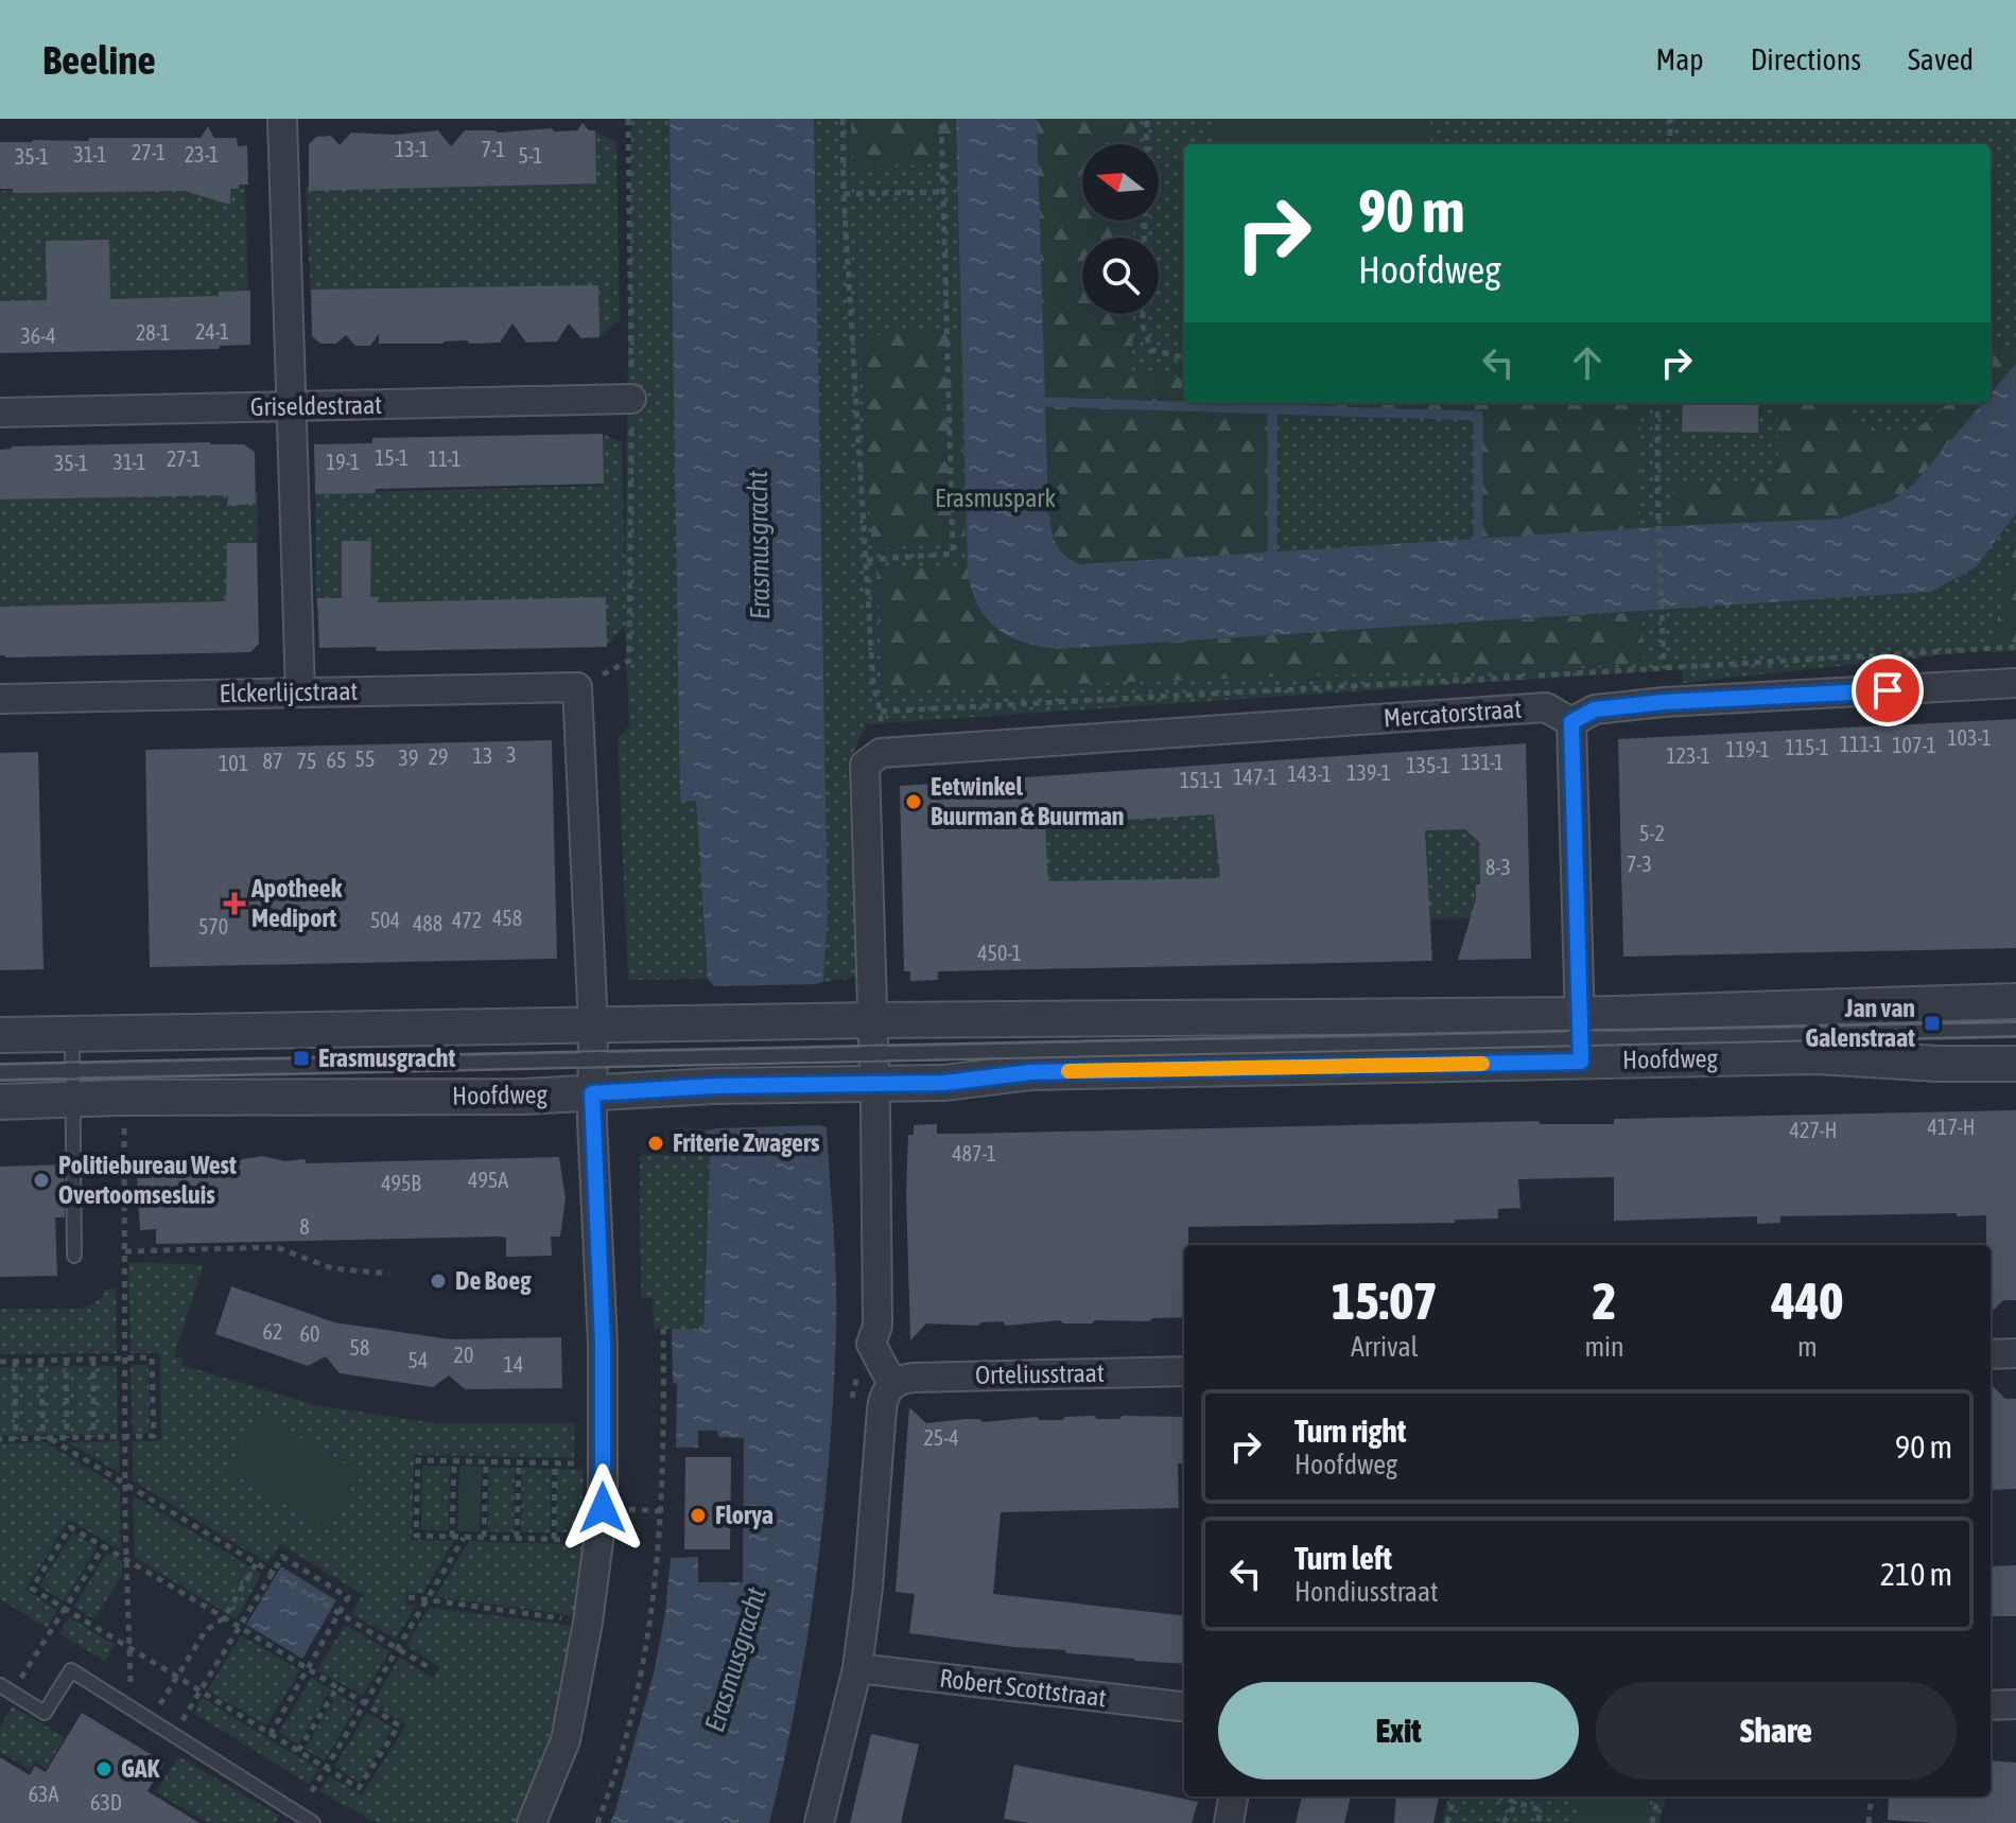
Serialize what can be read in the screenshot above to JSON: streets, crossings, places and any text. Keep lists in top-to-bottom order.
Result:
{
  "streets": {
    "street": [
      "Griseldestraat",
      "Elckerlijcstraat",
      "Mercatorstraat",
      "Hoofdweg",
      "Orteliusstraat",
      "Robert Scottstraat"
    ]
  },
  "crossings": [
    ["Elckerlijcstraat", "Hoofdweg"]
  ],
  "water": ["Erasmusgracht"],
  "parks": ["Erasmuspark"],
  "places": {
    "other": [
      "Eetwinkel Buurman & Buurman",
      "Friterie Zwagers",
      "Politiebureau West Overtoomsesluis",
      "De Boeg",
      "Florya",
      "GAK"
    ],
    "health": ["Apotheek Mediport"],
    "transit": ["Jan van Galenstraat", "Erasmusgracht"]
  },
  "house_numbers": [
    "13-1",
    "7-1",
    "27-1",
    "31-1",
    "23-1",
    "5-1",
    "35-1",
    "24-1",
    "28-1",
    "36-4",
    "15-1",
    "27-1",
    "11-1",
    "31-1",
    "19-1",
    "35-1",
    "103-1",
    "111-1",
    "107-1",
    "115-1",
    "119-1",
    "3",
    "13",
    "123-1",
    "29",
    "39",
    "55",
    "65",
    "87",
    "75",
    "131-1",
    "101",
    "135-1",
    "139-1",
    "143-1",
    "147-1",
    "151-1",
    "5-2",
    "7-3",
    "8-3",
    "458",
    "504",
    "472",
    "488",
    "570",
    "450-1",
    "417-H",
    "427-H",
    "487-1",
    "495A",
    "495B",
    "8",
    "62",
    "60",
    "58",
    "20",
    "54",
    "14",
    "25-4",
    "63A",
    "63D"
  ],
  "north": "left",
  "page": {
    "header": "Beeline",
    "nav": ["Map", "Directions", "Saved"],
    "turn": ["90 m", "Hoofdweg"],
    "eta": [
      "15:07",
      "Arrival",
      "2",
      "min",
      "440",
      "m"
    ],
    "list": [
      {
        "name": "Turn right",
        "note": "Hoofdweg",
        "value": "90 m"
      },
      {
        "name": "Turn left",
        "note": "Hondiusstraat",
        "value": "210 m"
      }
    ],
    "buttons": ["Exit", "Share"]
  }
}
